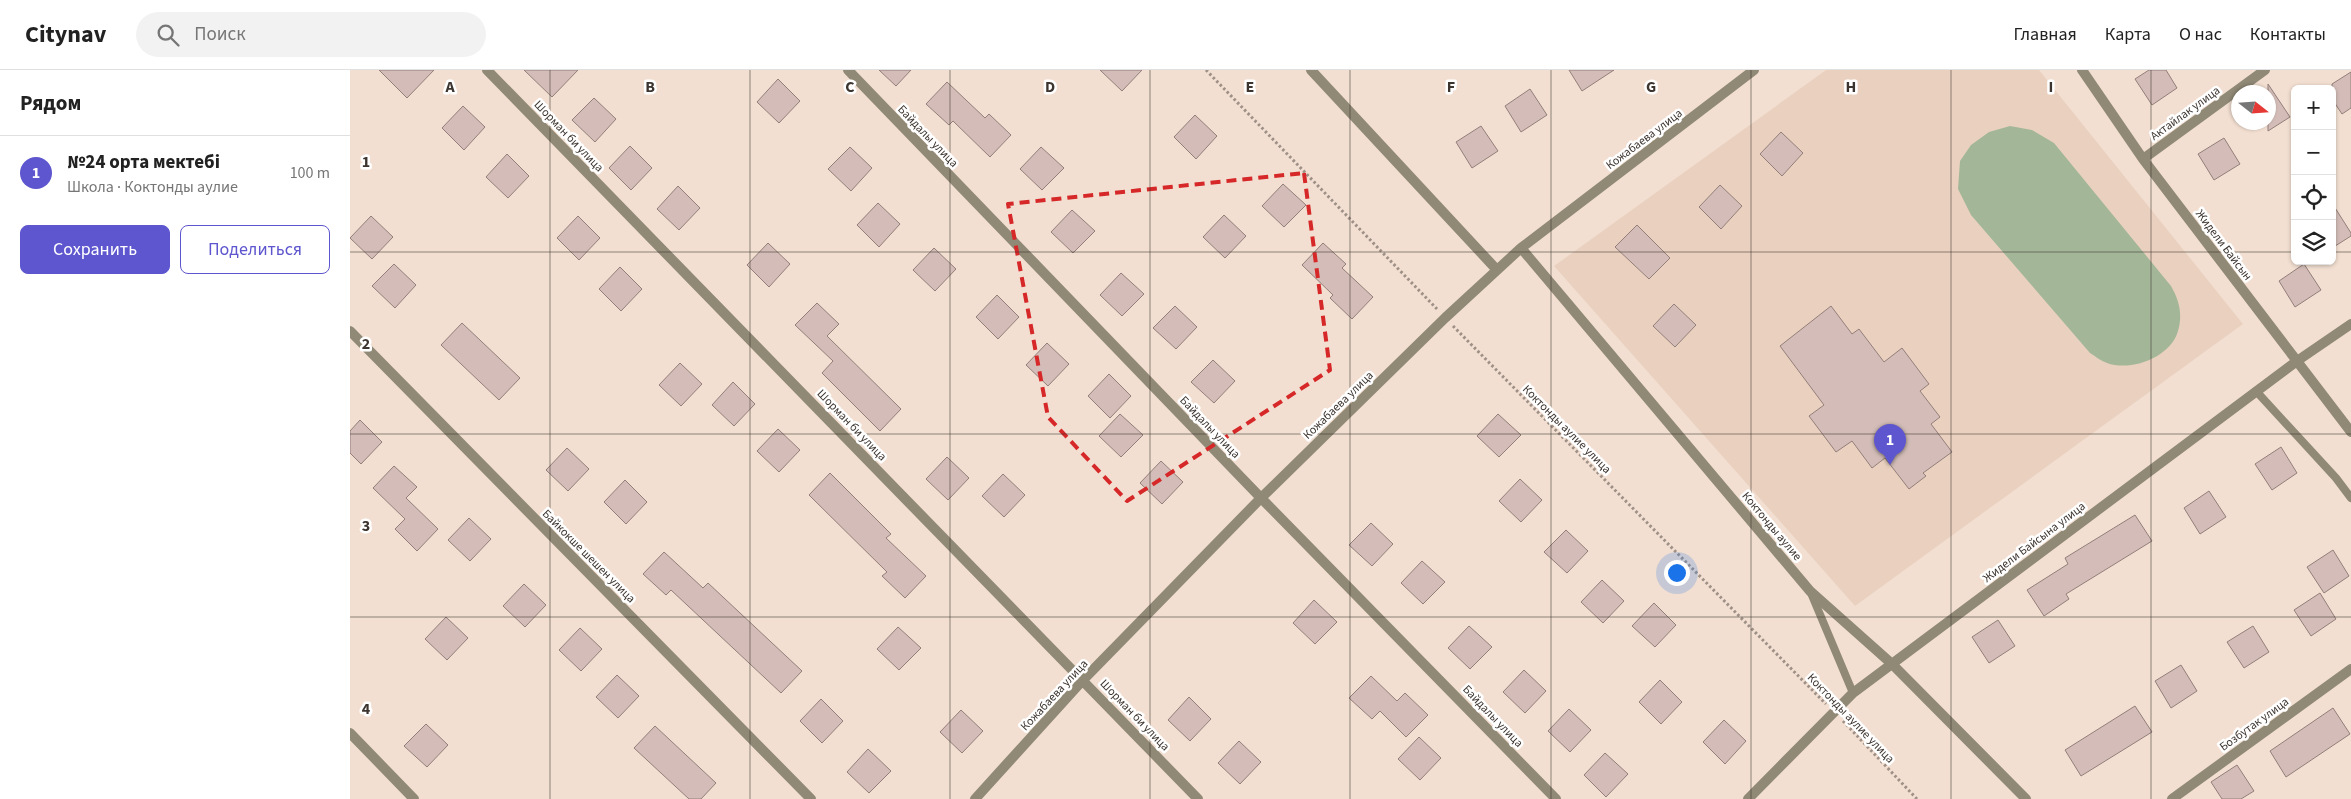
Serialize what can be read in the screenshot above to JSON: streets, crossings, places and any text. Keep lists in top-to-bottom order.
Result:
{
  "streets": {
    "street": [
      "Актайлак улица",
      "Шорман би улица",
      "Байдалы улица",
      "Кожабаева улица",
      "Жидели Байсын",
      "Коктонды аулие",
      "Жидели Байсына улица",
      "Байкокше шешен улица",
      "Бозбутак улица"
    ],
    "path": ["Коктонды аулие улица"]
  },
  "crossings": [
    ["Актайлак улица", "Жидели Байсын"],
    ["Шорман би улица", "Кожабаева улица"],
    ["Байдалы улица", "Кожабаева улица"],
    ["Кожабаева улица", "Коктонды аулие улица"],
    ["Кожабаева улица", "Коктонды аулие"],
    ["Жидели Байсын", "Жидели Байсына улица"],
    ["Коктонды аулие улица", "Жидели Байсына улица"],
    ["Коктонды аулие", "Жидели Байсына улица"]
  ],
  "north": "right",
  "page": {
    "header": "Citynav",
    "search": "Поиск",
    "nav": [
      "Главная",
      "Карта",
      "О нас",
      "Контакты"
    ],
    "heading": "Рядом",
    "map_buttons": ["+", "−"],
    "list": [
      {
        "mark": "1",
        "name": "№24 орта мектебі",
        "note": "Школа · Коктонды аулие",
        "value": "100 m"
      }
    ],
    "buttons": ["Сохранить", "Поделиться"],
    "pins": "1"
  },
  "grid": {
    "columns": [
      "A",
      "B",
      "C",
      "D",
      "E",
      "F",
      "G",
      "H",
      "I"
    ],
    "rows": [
      "1",
      "2",
      "3",
      "4"
    ]
  }
}
